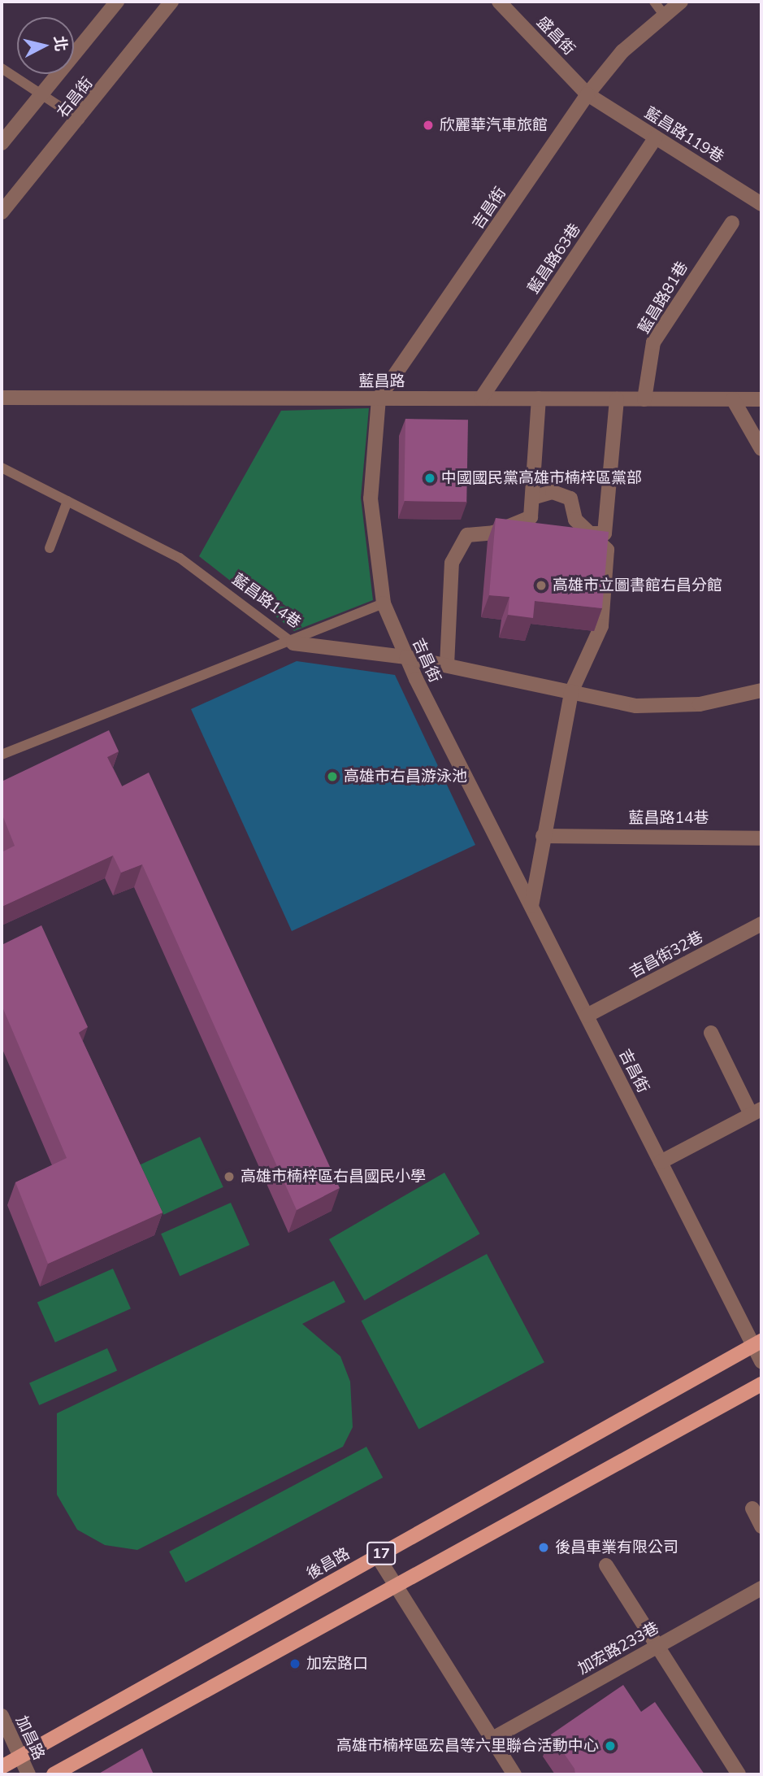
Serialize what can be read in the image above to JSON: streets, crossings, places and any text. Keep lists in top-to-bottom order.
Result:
{
  "streets": {
    "main road": ["17", "後昌路"],
    "street": [
      "盛昌街",
      "右昌街",
      "藍昌路119巷",
      "吉昌街",
      "藍昌路63巷",
      "藍昌路81巷",
      "藍昌路",
      "藍昌路14巷",
      "吉昌街32巷",
      "加宏路233巷",
      "加昌路"
    ]
  },
  "crossings": [
    ["盛昌街", "藍昌路119巷"],
    ["盛昌街", "吉昌街"],
    ["藍昌路119巷", "吉昌街"],
    ["藍昌路119巷", "藍昌路63巷"],
    ["吉昌街", "藍昌路"],
    ["吉昌街", "藍昌路14巷"],
    ["吉昌街", "吉昌街32巷"],
    ["吉昌街", "後昌路"],
    ["藍昌路63巷", "藍昌路"],
    ["藍昌路81巷", "藍昌路"],
    ["後昌路", "加昌路"]
  ],
  "places": [
    "欣麗華汽車旅館",
    "中國國民黨高雄市楠梓區黨部",
    "高雄市立圖書館右昌分館",
    "高雄市右昌游泳池",
    "高雄市楠梓區右昌國民小學",
    "後昌車業有限公司",
    "加宏路口",
    "高雄市楠梓區宏昌等六里聯合活動中心"
  ],
  "north": "right"
}
